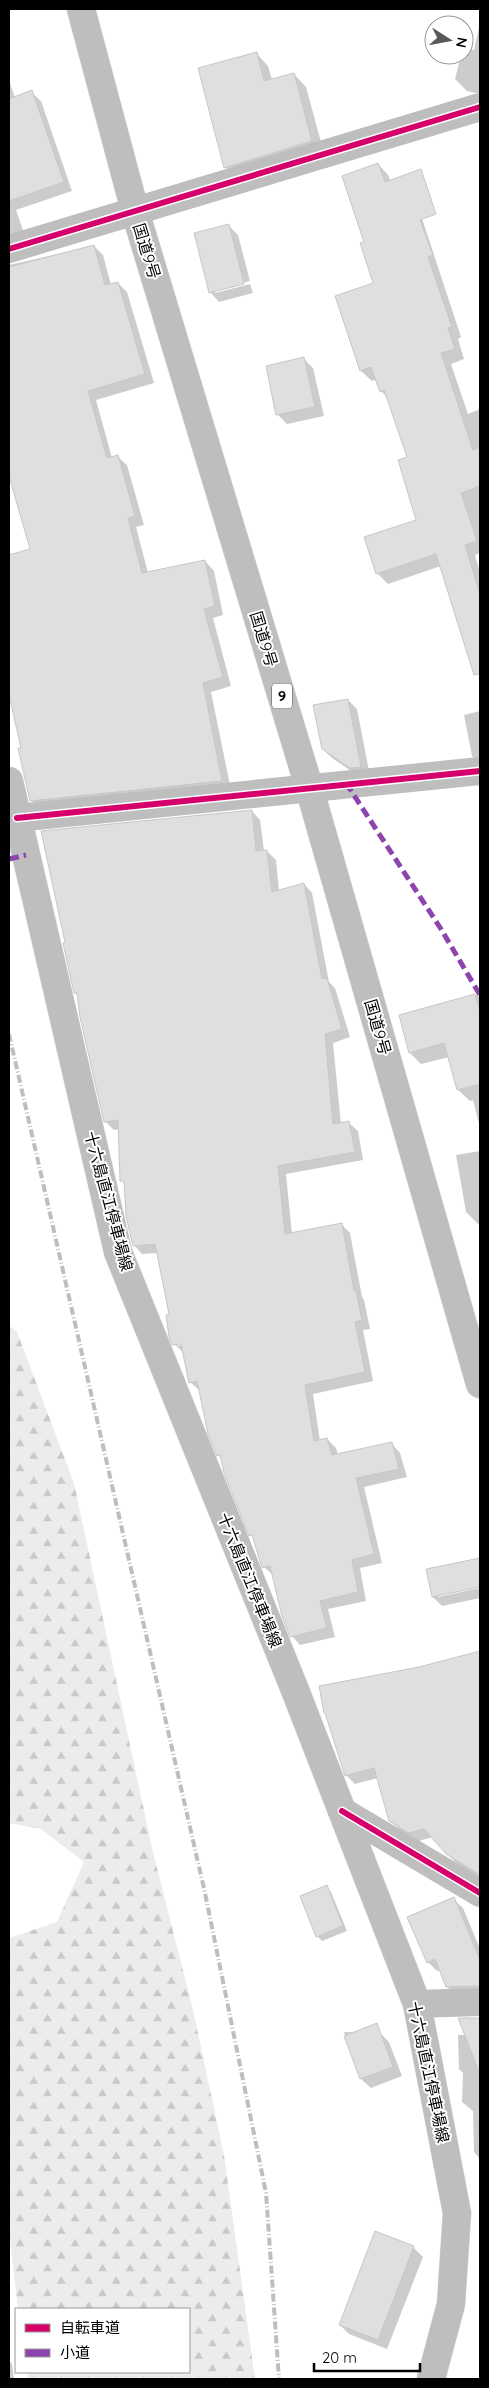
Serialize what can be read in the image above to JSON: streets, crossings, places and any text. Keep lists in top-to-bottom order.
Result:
{
  "streets": {
    "main road": ["国道9号", "9", "十六島直江停車場線"]
  },
  "legend": ["自転車道", "小道"],
  "scale_bar": "20 m",
  "north": "right"
}
